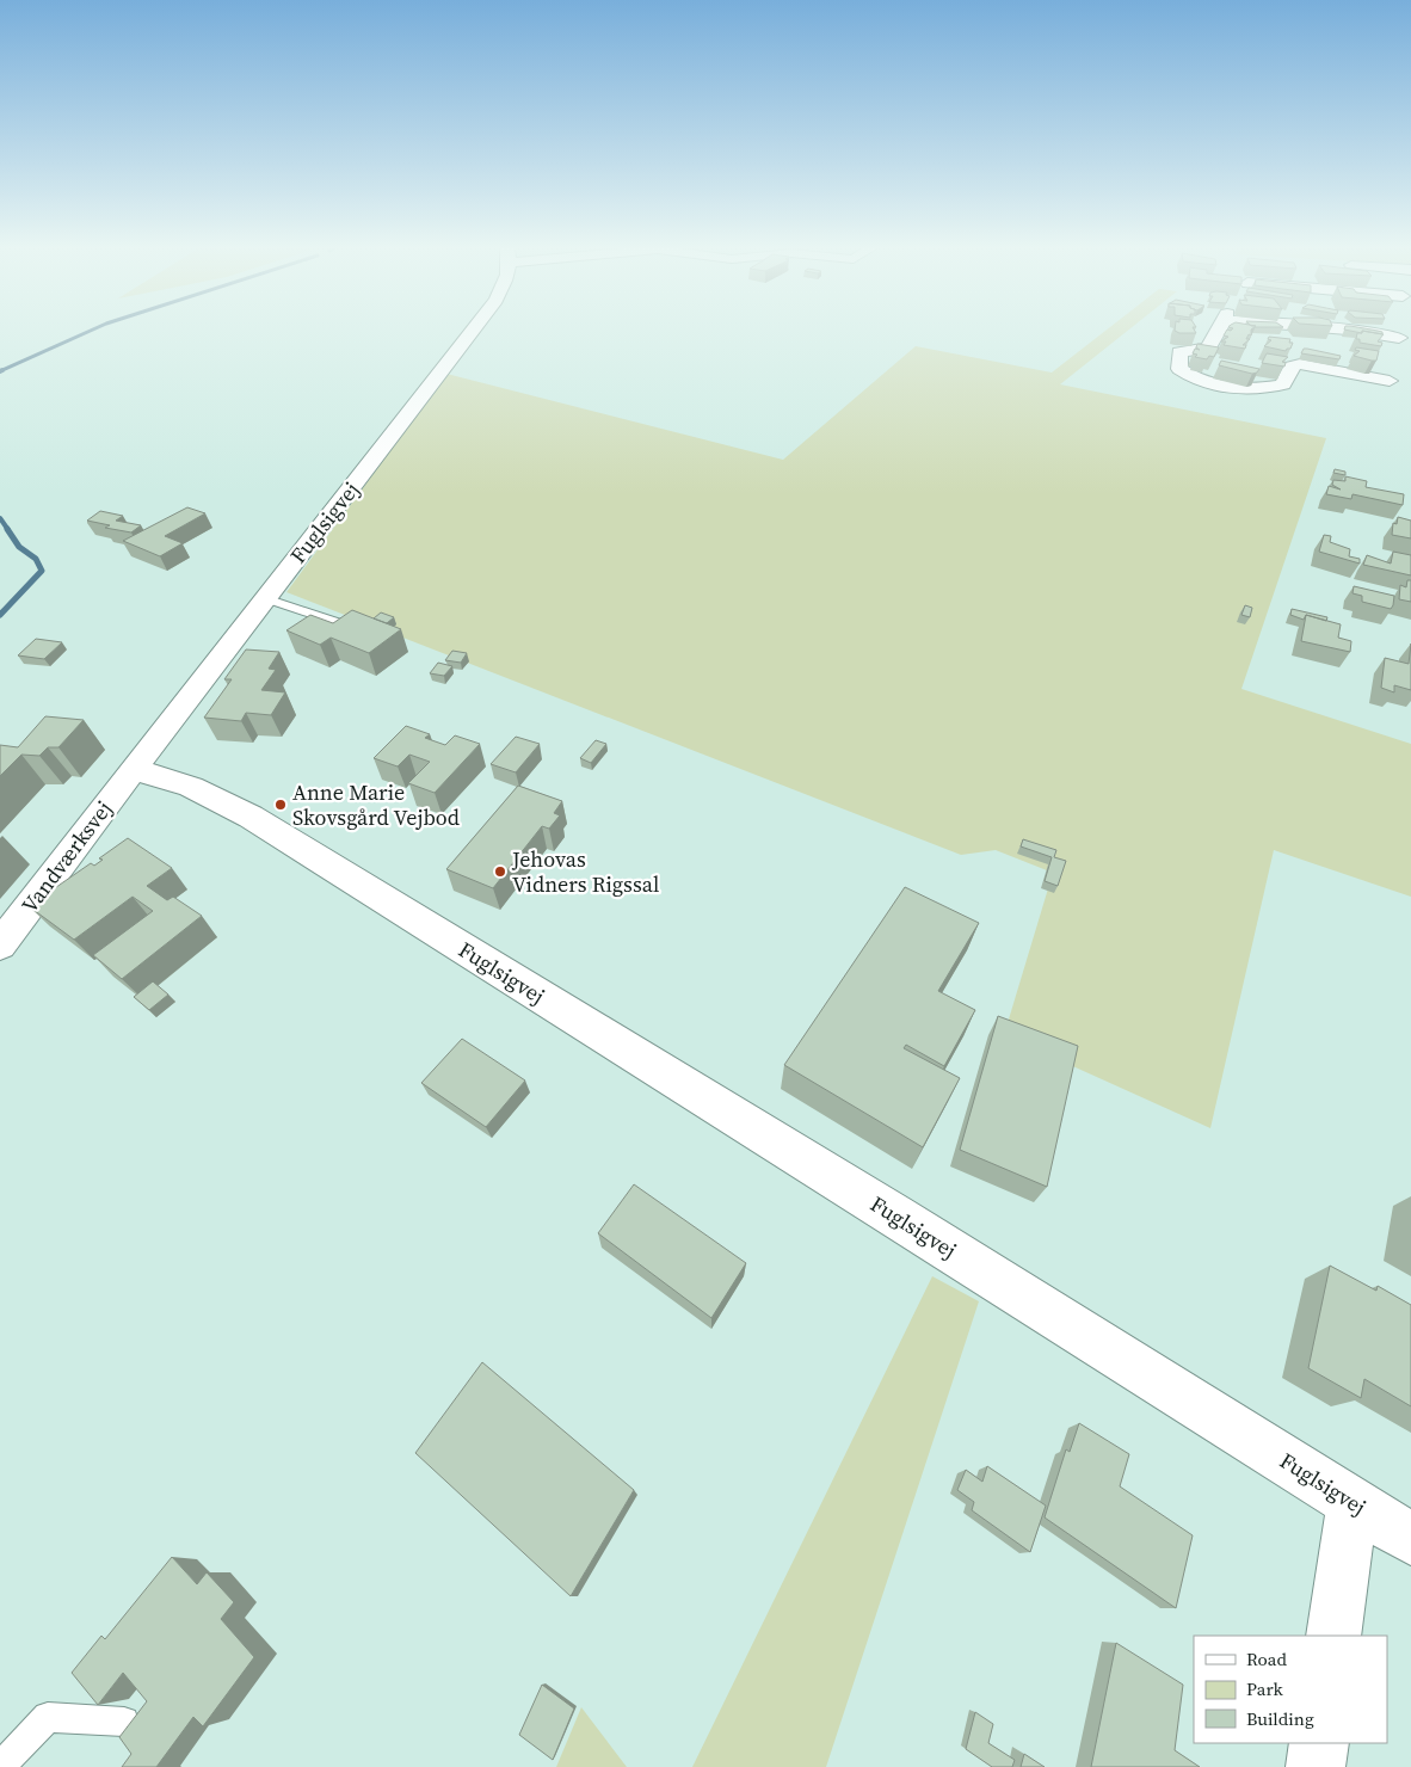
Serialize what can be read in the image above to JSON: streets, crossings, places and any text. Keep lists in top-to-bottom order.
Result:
{
  "streets": {
    "street": ["Fuglsigvej", "Vandværksvej"]
  },
  "crossings": [
    ["Fuglsigvej", "Vandværksvej"]
  ],
  "places": ["Anne Marie Skovsgård Vejbod", "Jehovas Vidners Rigssal"],
  "legend": ["Road", "Park", "Building"]
}
